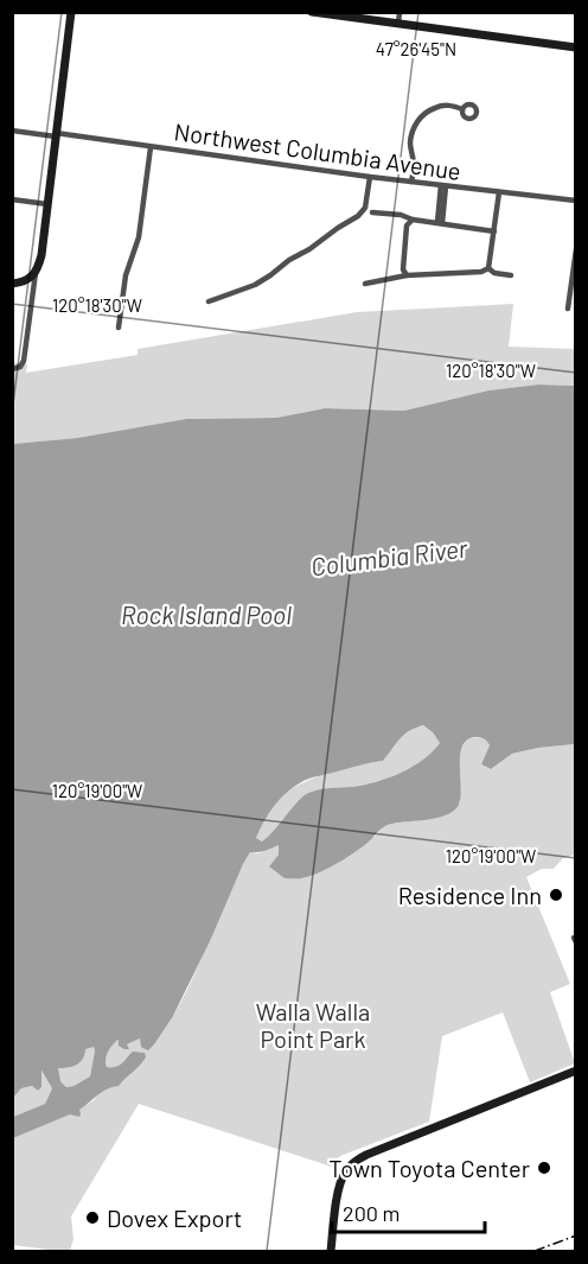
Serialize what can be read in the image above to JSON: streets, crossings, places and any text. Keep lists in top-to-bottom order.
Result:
{
  "streets": {
    "street": ["Northwest Columbia Avenue"]
  },
  "water": ["Columbia River", "Rock Island Pool"],
  "parks": ["Walla Walla Point Park"],
  "places": ["Residence Inn", "Town Toyota Center", "Dovex Export"],
  "scale_bar": "200 m",
  "coordinates": ["47°26'45\"N", "120°18'30\"W", "120°19'00\"W"]
}
